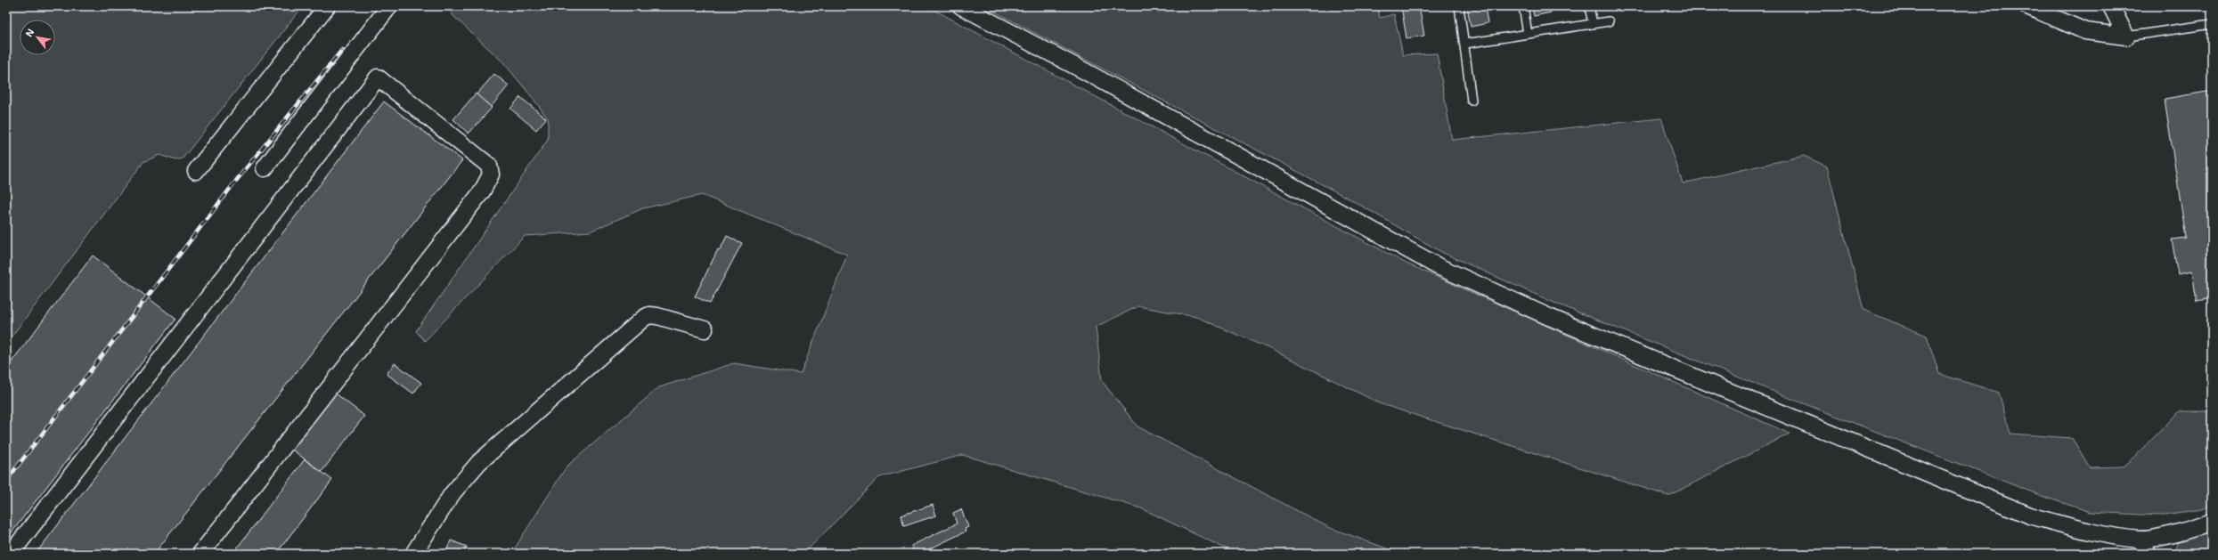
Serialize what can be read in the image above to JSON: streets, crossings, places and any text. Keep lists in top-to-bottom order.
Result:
{
  "north": "top left"
}
